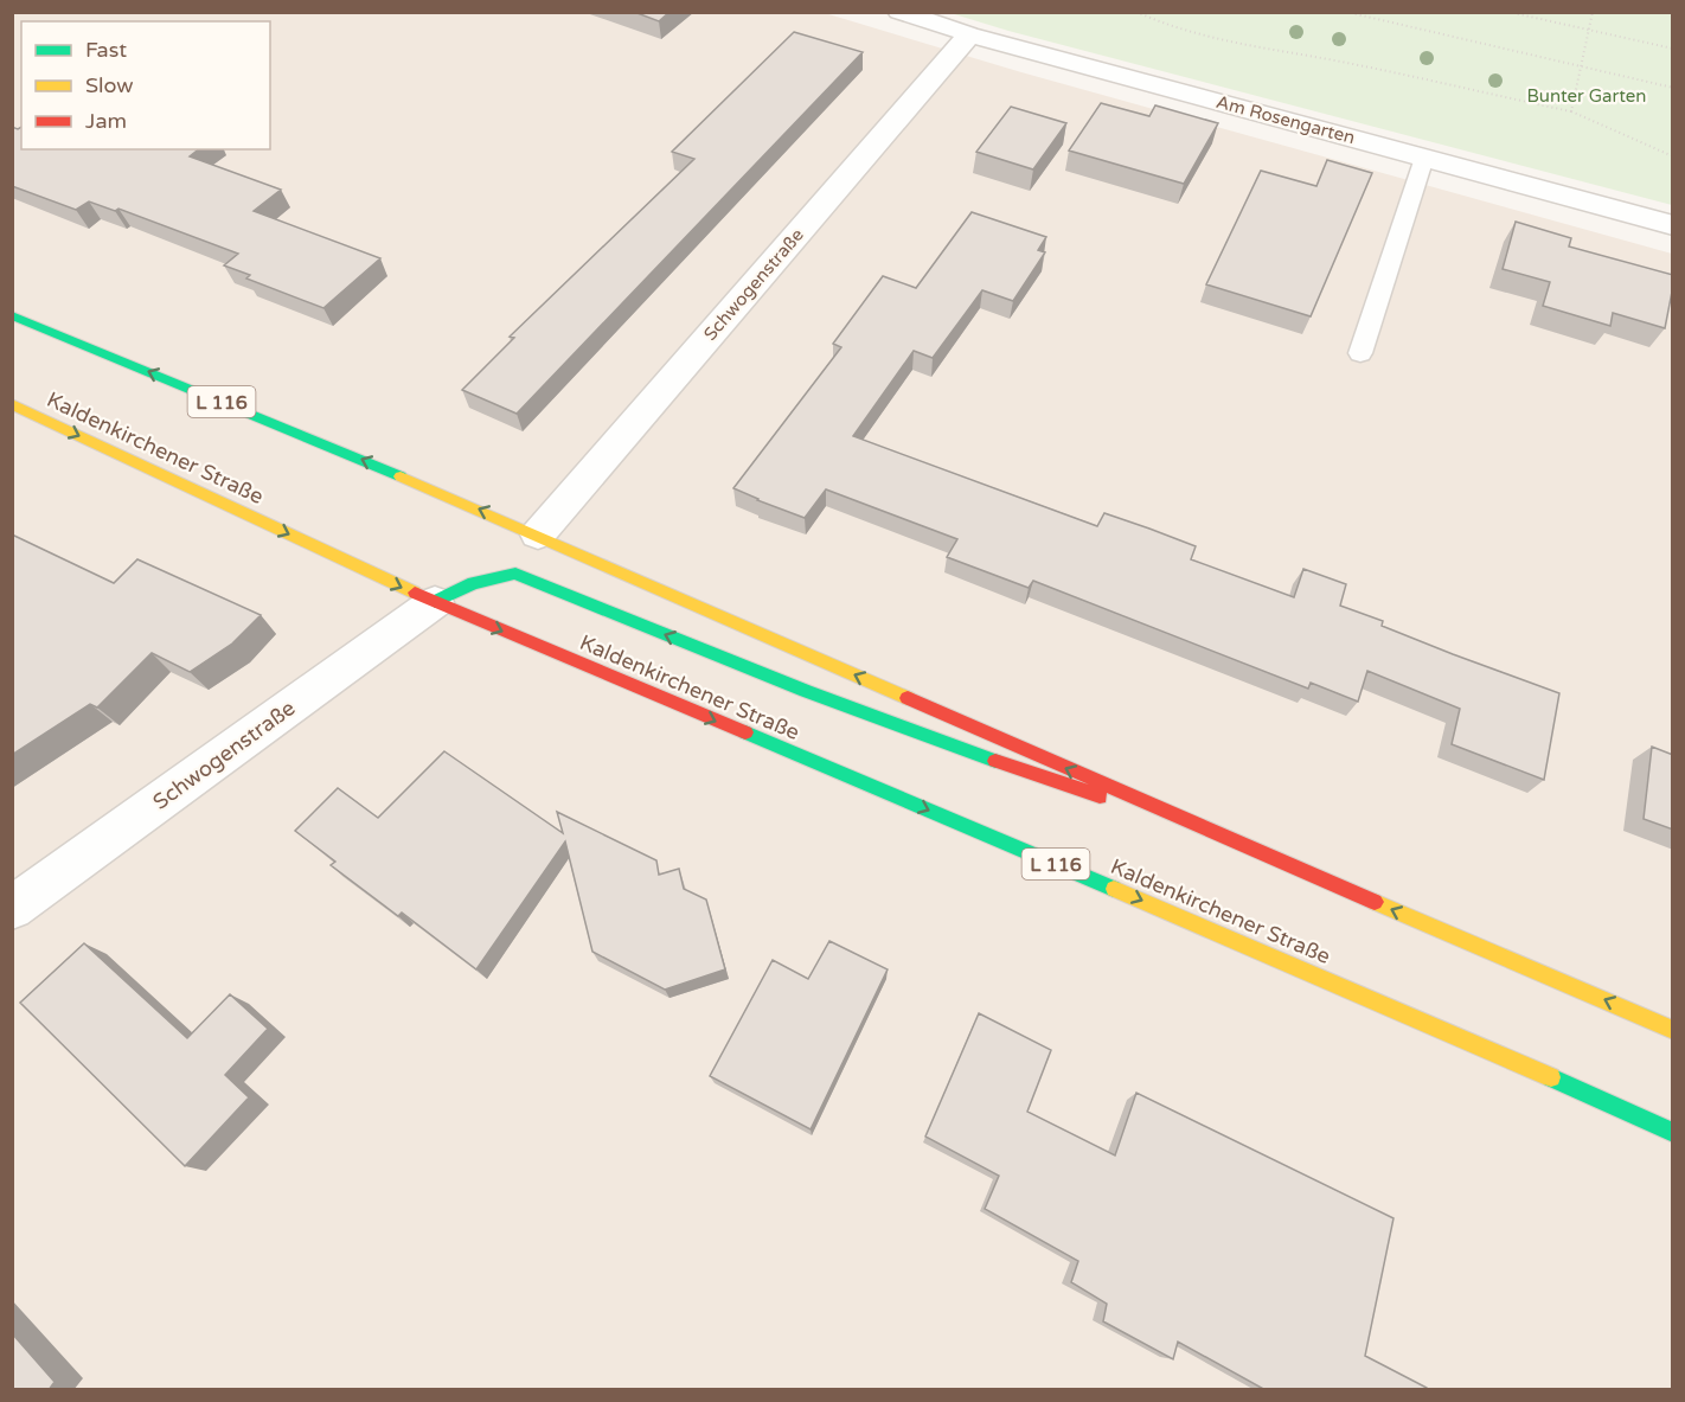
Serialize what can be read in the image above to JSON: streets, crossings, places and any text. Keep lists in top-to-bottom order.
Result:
{
  "streets": {
    "main road": ["L 116", "Kaldenkirchener Straße"],
    "street": ["Am Rosengarten", "Schwogenstraße"]
  },
  "crossings": [
    ["Am Rosengarten", "Schwogenstraße"],
    ["Schwogenstraße", "Kaldenkirchener Straße"]
  ],
  "parks": ["Bunter Garten"],
  "legend": ["Fast", "Slow", "Jam"]
}
